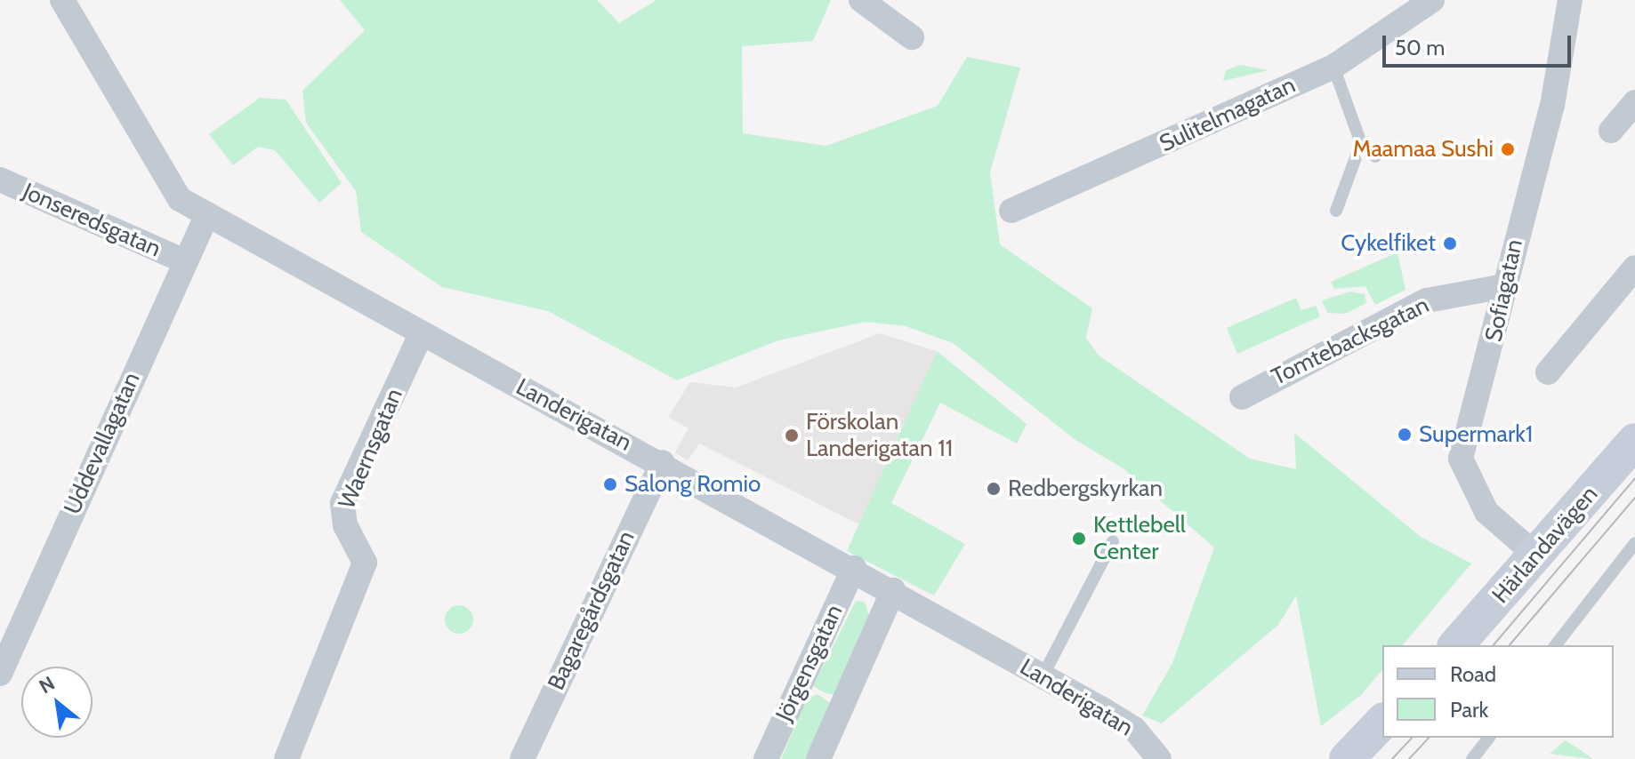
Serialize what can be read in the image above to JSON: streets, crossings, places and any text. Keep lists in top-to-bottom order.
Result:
{
  "streets": {
    "street": [
      "Sulitelmagatan",
      "Jonseredsgatan",
      "Sofiagatan",
      "Tomtebacksgatan",
      "Landerigatan",
      "Uddevallagatan",
      "Waernsgatan",
      "Härlandavägen",
      "Bagaregårdsgatan",
      "Jörgensgatan"
    ]
  },
  "crossings": [
    ["Jonseredsgatan", "Uddevallagatan"],
    ["Sofiagatan", "Tomtebacksgatan"],
    ["Sofiagatan", "Härlandavägen"],
    ["Landerigatan", "Uddevallagatan"],
    ["Landerigatan", "Waernsgatan"],
    ["Landerigatan", "Bagaregårdsgatan"],
    ["Landerigatan", "Jörgensgatan"]
  ],
  "places": [
    "Maamaa Sushi",
    "Cykelfiket",
    "Supermark1",
    "Förskolan Landerigatan 11",
    "Salong Romio",
    "Redbergskyrkan",
    "Kettlebell Center"
  ],
  "legend": ["Road", "Park"],
  "scale_bar": "50 m",
  "north": "top left"
}
